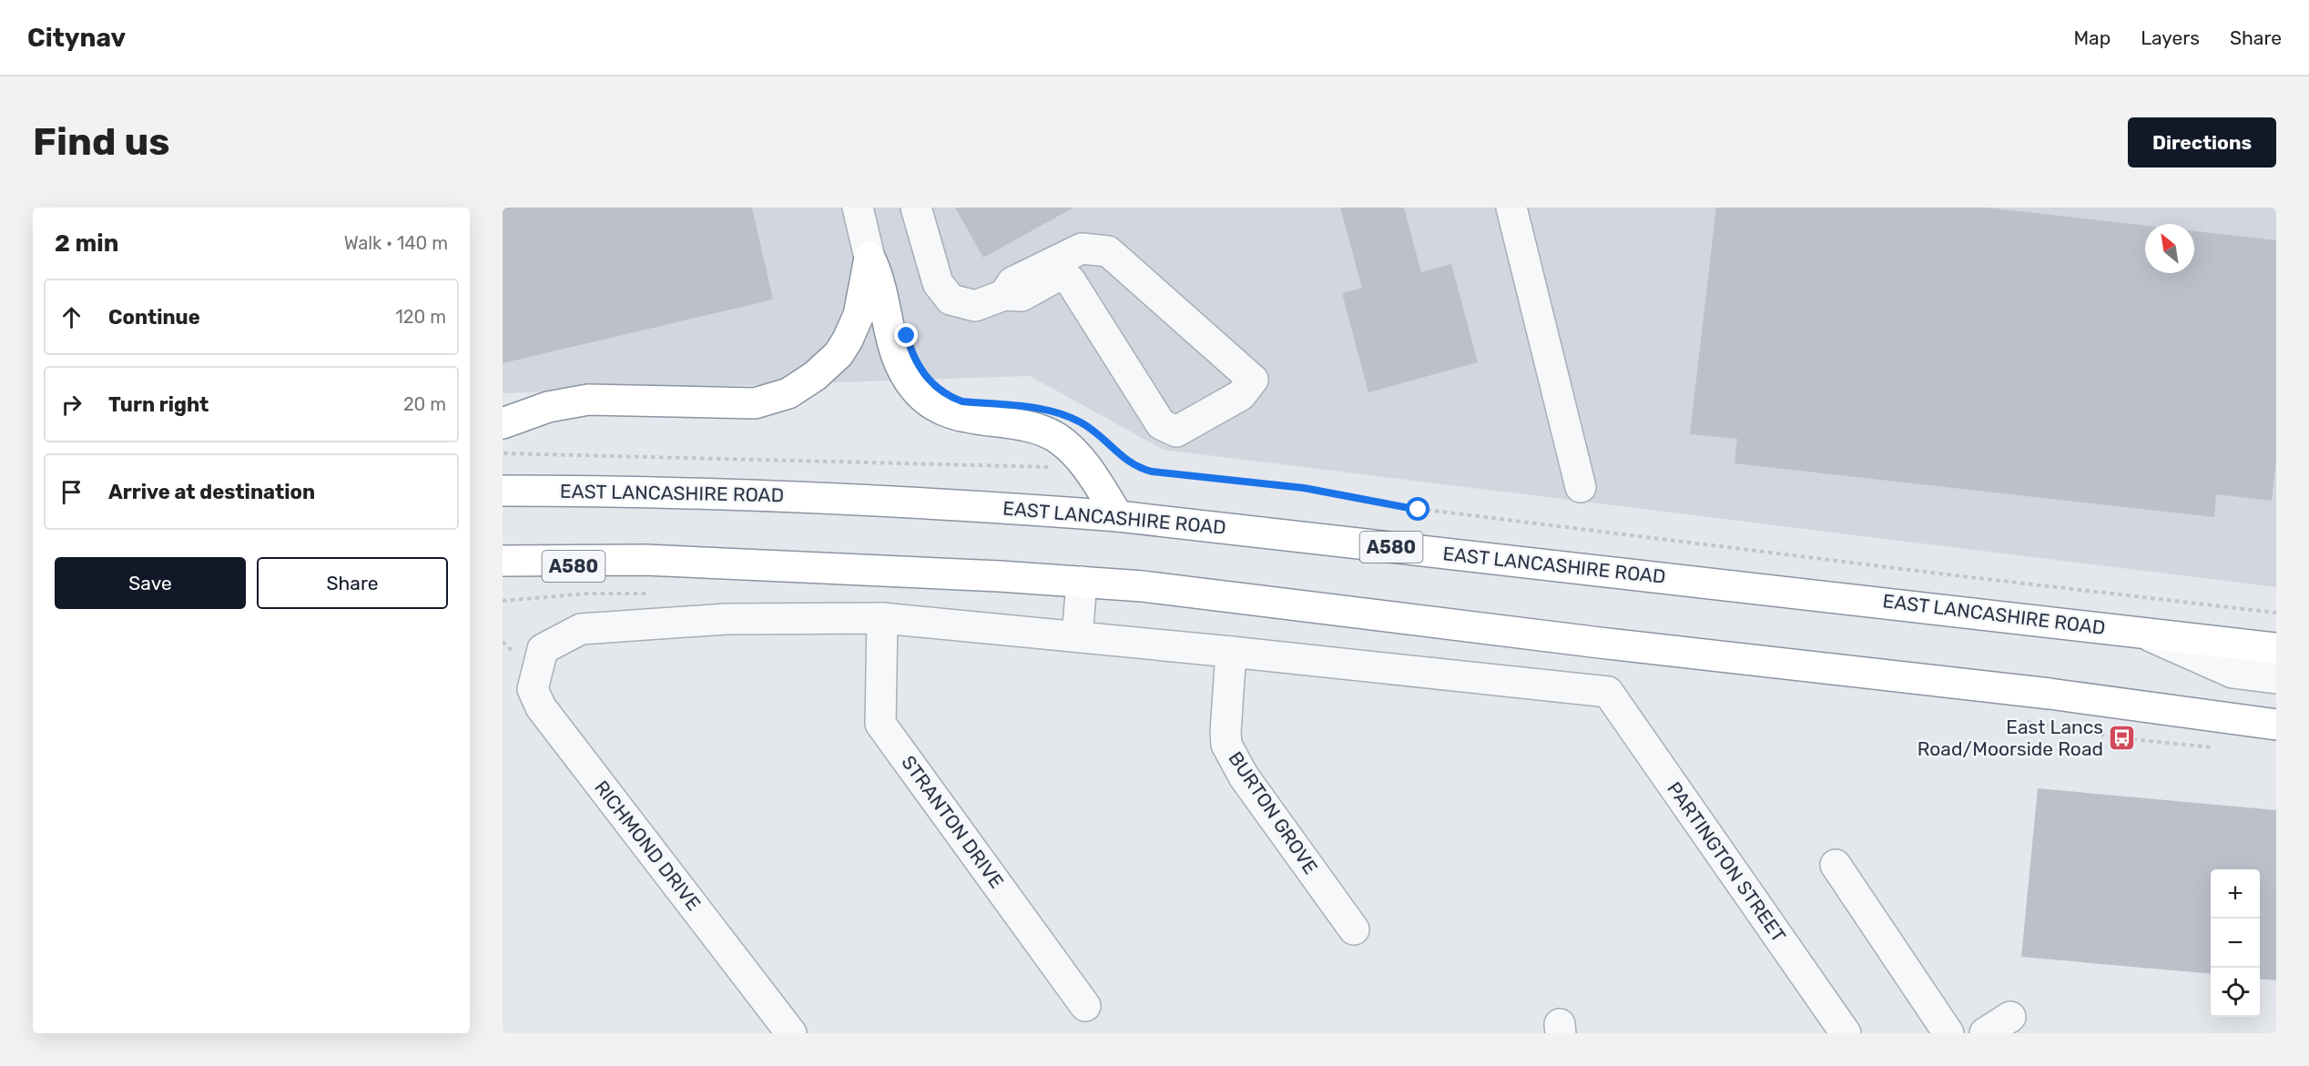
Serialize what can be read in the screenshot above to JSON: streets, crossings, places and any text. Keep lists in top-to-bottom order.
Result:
{
  "streets": {
    "highway": ["EAST LANCASHIRE ROAD", "A580"],
    "street": [
      "BURTON GROVE",
      "STRANTON DRIVE",
      "RICHMOND DRIVE",
      "PARTINGTON STREET"
    ]
  },
  "crossings": [
    ["BURTON GROVE", "PARTINGTON STREET"],
    ["STRANTON DRIVE", "RICHMOND DRIVE"]
  ],
  "places": {
    "bus stop": ["East Lancs Road/Moorside Road"]
  },
  "north": "top left",
  "page": {
    "header": "Citynav",
    "nav": ["Map", "Layers", "Share"],
    "buttons": [
      "Directions",
      ["Save", "Share"]
    ],
    "title": "Find us",
    "heading": ["2 min", "Walk · 140 m"],
    "list": [
      ["Continue", "120 m"],
      ["Turn right", "20 m"],
      "Arrive at destination"
    ],
    "map_buttons": ["+", "−"]
  }
}
